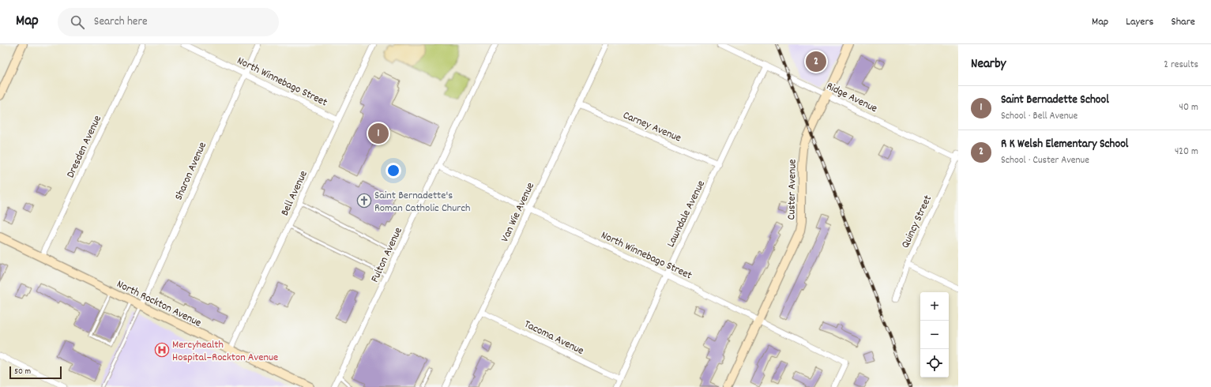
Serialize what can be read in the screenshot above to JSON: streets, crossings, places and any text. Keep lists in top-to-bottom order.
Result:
{
  "streets": {
    "street": [
      "North Winnebago Street",
      "Ridge Avenue",
      "Carney Avenue",
      "Dresden Avenue",
      "Sharon Avenue",
      "Custer Avenue",
      "Bell Avenue",
      "Van Wie Avenue",
      "Lawndale Avenue",
      "Quincy Street",
      "Fulton Avenue",
      "North Rockton Avenue",
      "Tacoma Avenue"
    ]
  },
  "crossings": [
    ["North Winnebago Street", "Sharon Avenue"],
    ["North Winnebago Street", "Custer Avenue"],
    ["North Winnebago Street", "Bell Avenue"],
    ["North Winnebago Street", "Van Wie Avenue"],
    ["North Winnebago Street", "Lawndale Avenue"],
    ["North Winnebago Street", "Fulton Avenue"],
    ["Ridge Avenue", "Custer Avenue"],
    ["Ridge Avenue", "Lawndale Avenue"],
    ["Ridge Avenue", "Quincy Street"],
    ["Carney Avenue", "Van Wie Avenue"],
    ["Carney Avenue", "Lawndale Avenue"],
    ["Dresden Avenue", "North Rockton Avenue"],
    ["Sharon Avenue", "North Rockton Avenue"],
    ["Bell Avenue", "North Rockton Avenue"],
    ["Van Wie Avenue", "Tacoma Avenue"],
    ["Lawndale Avenue", "Tacoma Avenue"]
  ],
  "places": {
    "church": ["Saint Bernadette's Roman Catholic Church"],
    "hospital": ["Mercyhealth Hospital–Rockton Avenue"]
  },
  "scale_bar": "50 m",
  "page": {
    "header": "Map",
    "search": "Search here",
    "nav": ["Map", "Layers", "Share"],
    "heading": ["Nearby", "2 results"],
    "pins": ["2", "1"],
    "list": [
      {
        "mark": "1",
        "name": "Saint Bernadette School",
        "note": "School · Bell Avenue",
        "value": "40 m"
      },
      {
        "mark": "2",
        "name": "R K Welsh Elementary School",
        "note": "School · Custer Avenue",
        "value": "420 m"
      }
    ],
    "map_buttons": ["+", "−"],
    "scale": "50 m"
  }
}
